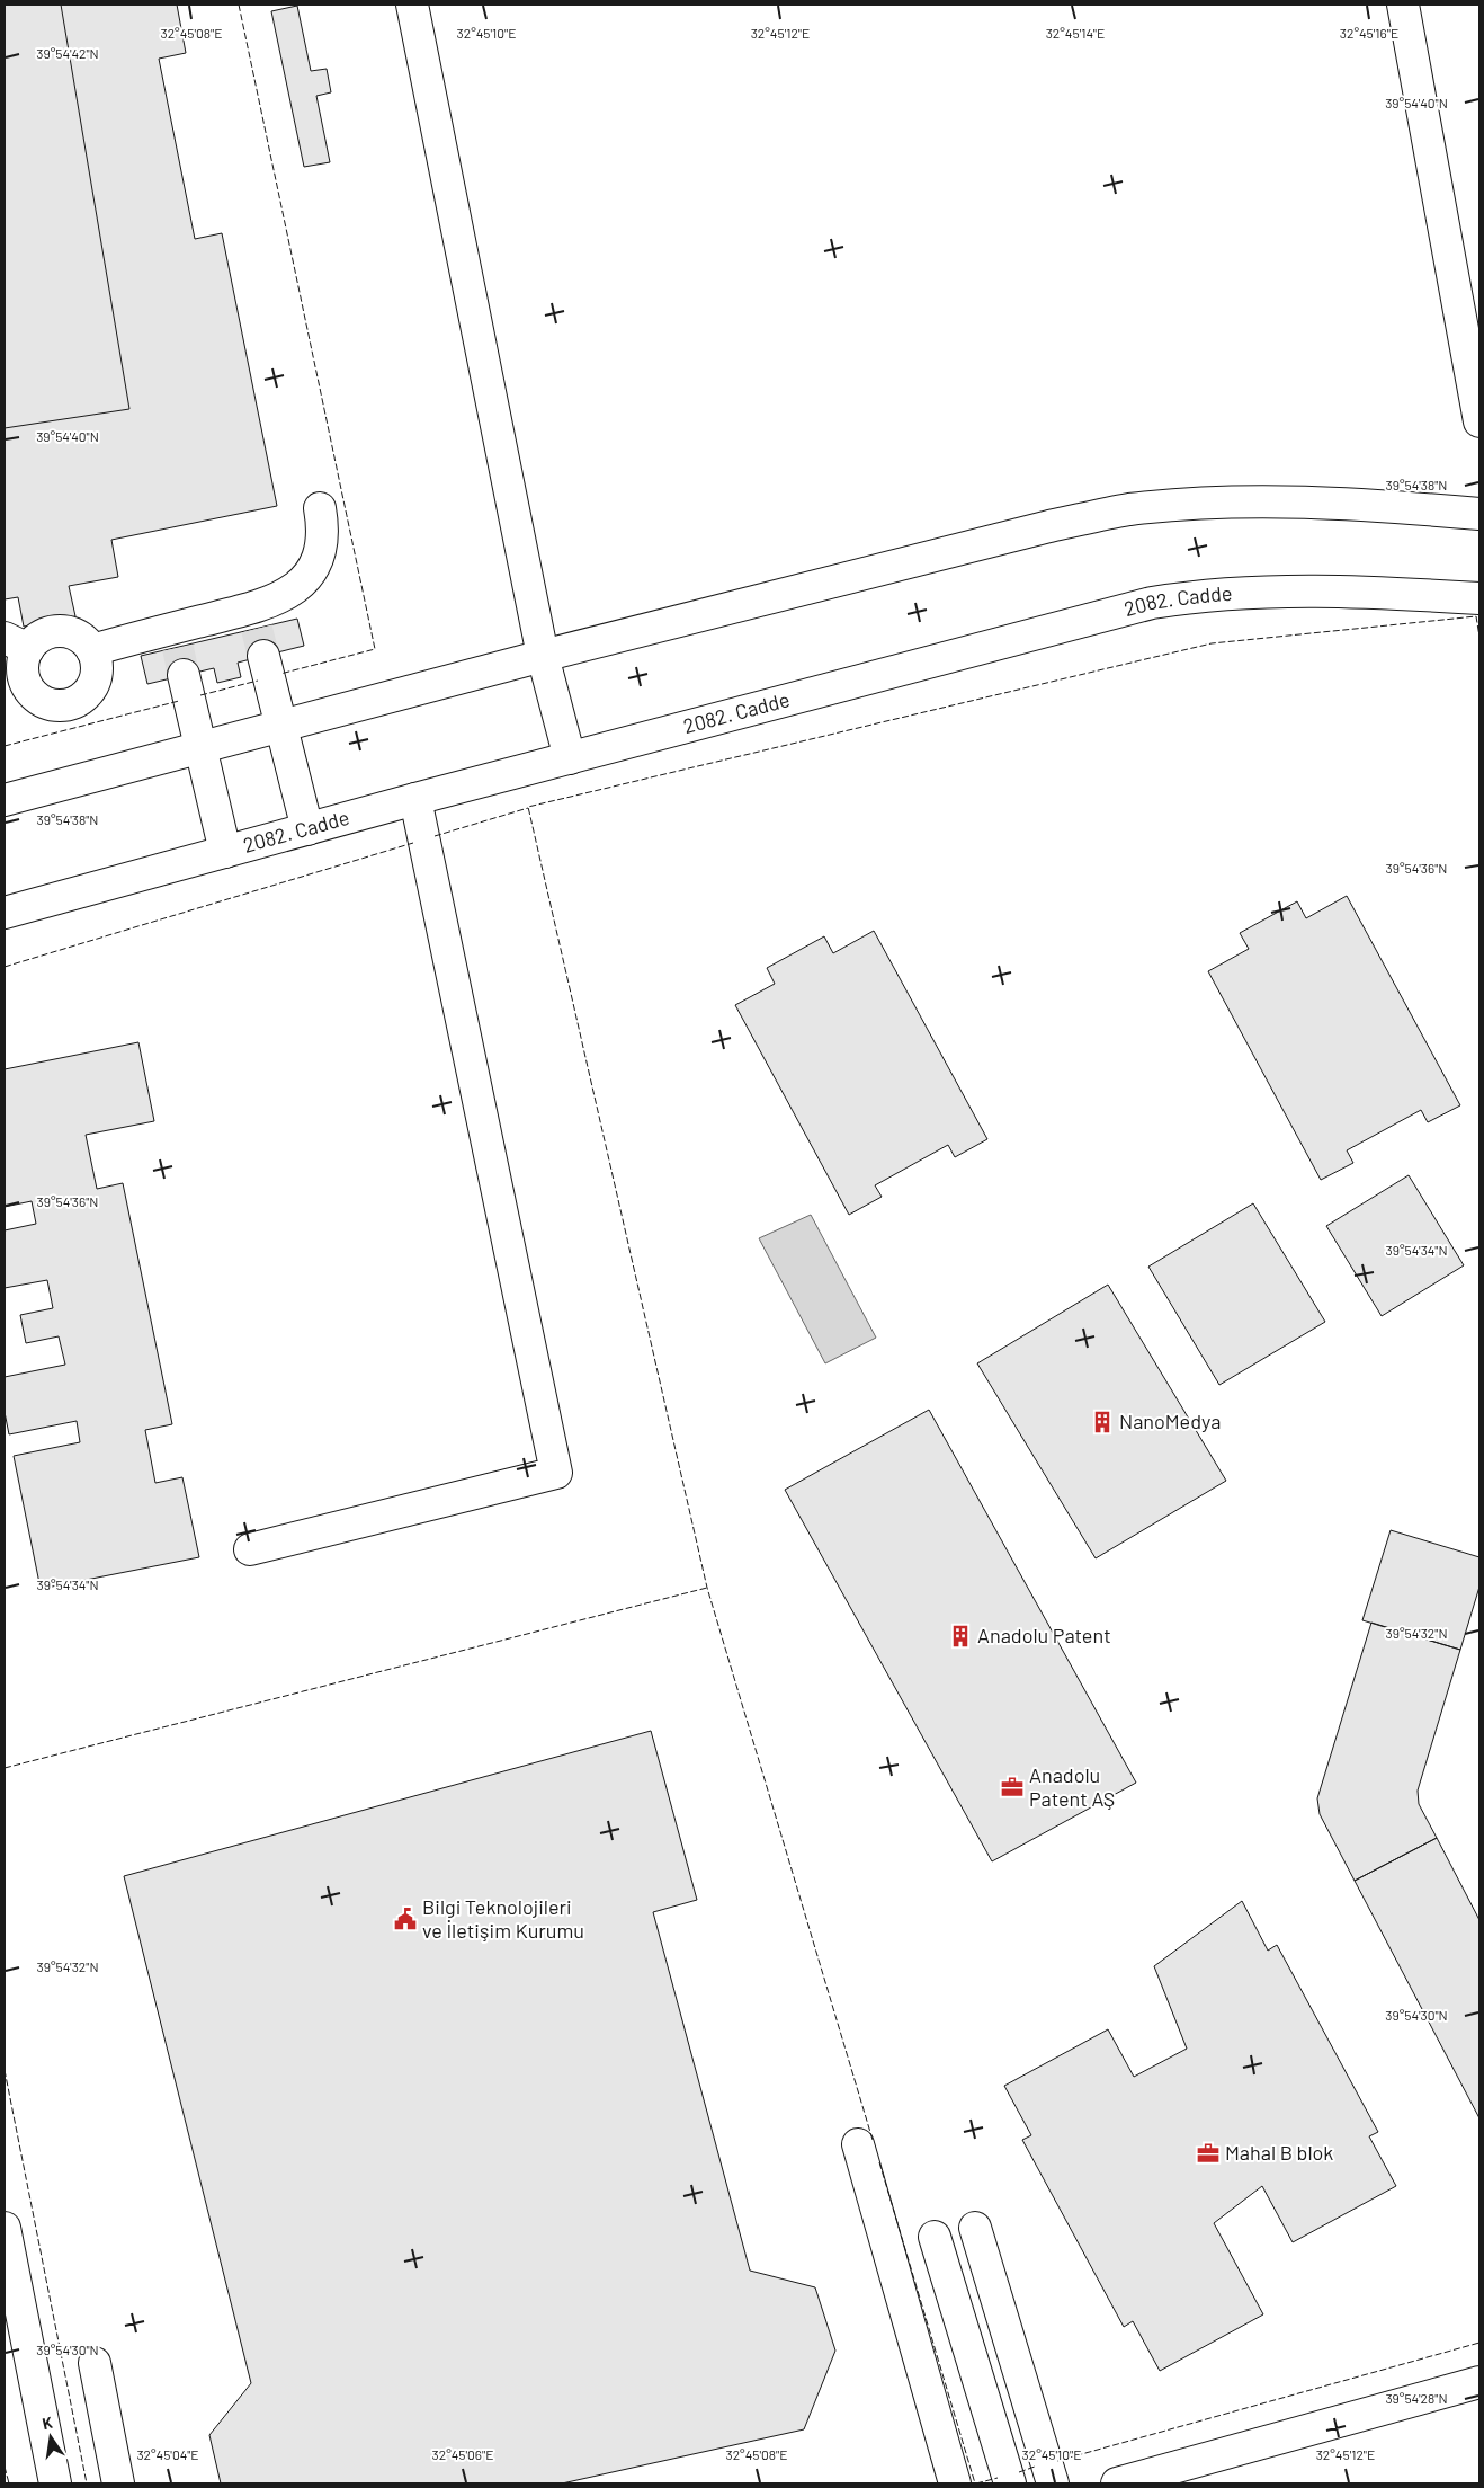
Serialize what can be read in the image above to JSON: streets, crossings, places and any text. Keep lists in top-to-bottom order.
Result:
{
  "streets": {
    "street": ["2082. Cadde"]
  },
  "places": {
    "building": ["NanoMedya", "Anadolu Patent"],
    "office": ["Anadolu Patent AŞ", "Mahal B blok"],
    "public building": ["Bilgi Teknolojileri ve İletişim Kurumu"]
  },
  "north": "top",
  "coordinates": [
    "32°45'08\"E",
    "32°45'10\"E",
    "32°45'12\"E",
    "32°45'14\"E",
    "32°45'16\"E",
    "39°54'42\"N",
    "39°54'40\"N",
    "39°54'38\"N",
    "39°54'36\"N",
    "39°54'34\"N",
    "39°54'32\"N",
    "39°54'30\"N",
    "39°54'28\"N",
    "32°45'04\"E",
    "32°45'06\"E"
  ]
}
